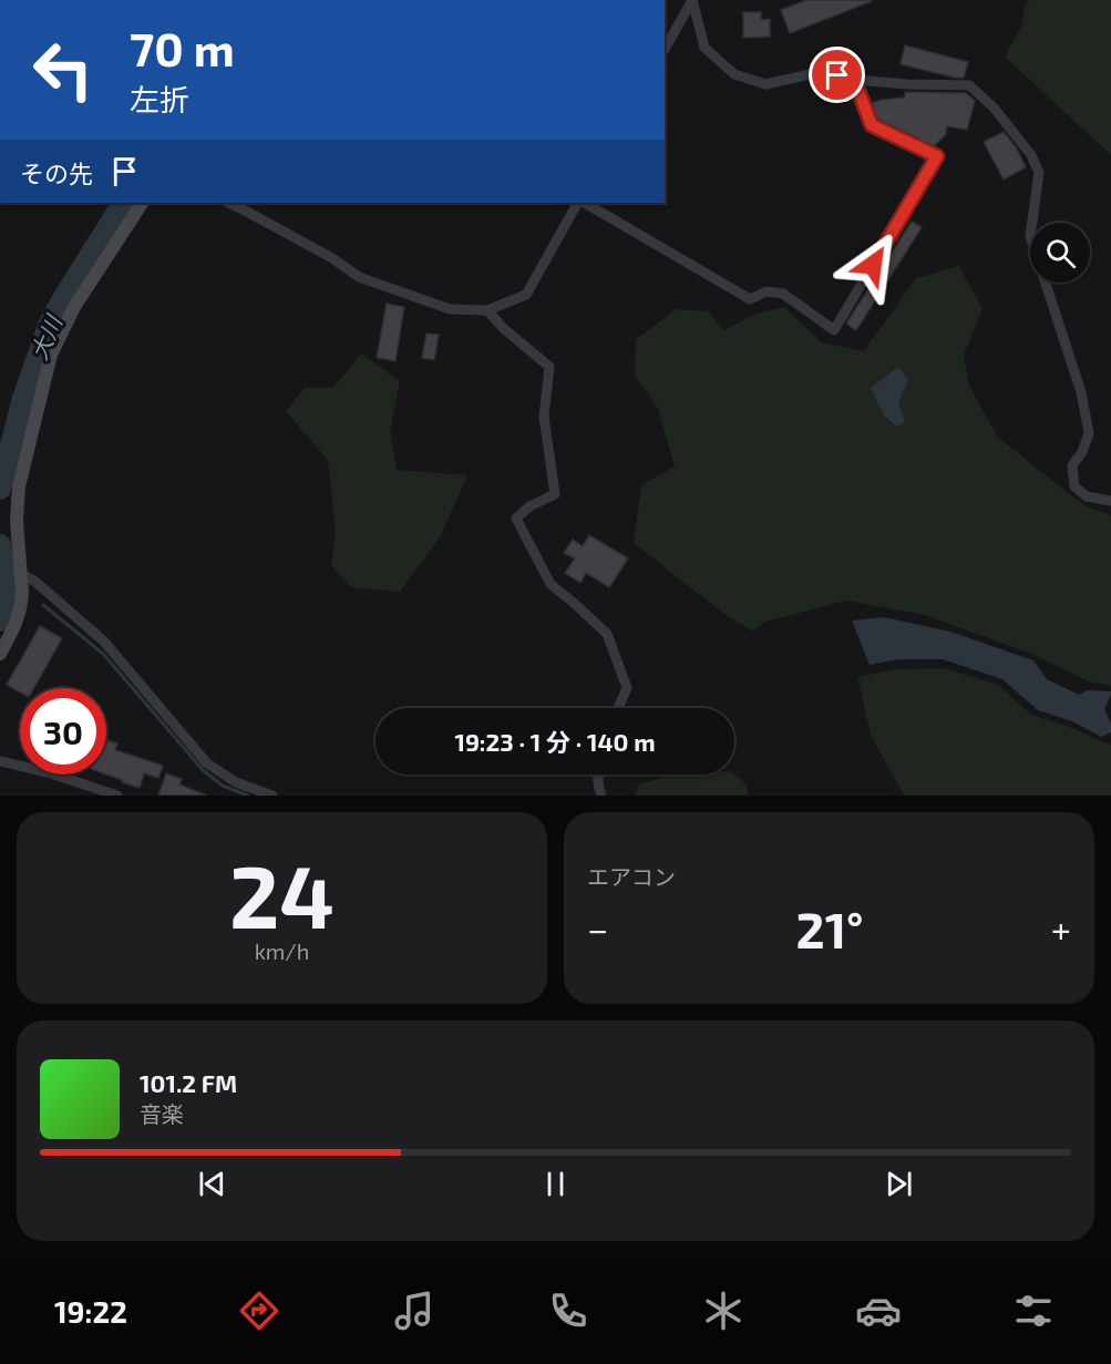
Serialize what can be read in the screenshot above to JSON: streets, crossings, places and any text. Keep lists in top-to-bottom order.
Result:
{
  "water": ["大川"],
  "page": {
    "turn": ["70 m", "左折"],
    "then": "その先",
    "limit": "30",
    "trip": "19:23 · 1 分 · 140 m",
    "tile": [
      ["24", "km/h"],
      "エアコン"
    ],
    "heat": ["−", "21°", "+"],
    "song": ["101.2 FM", "音楽"],
    "tabs": "19:22"
  }
}
